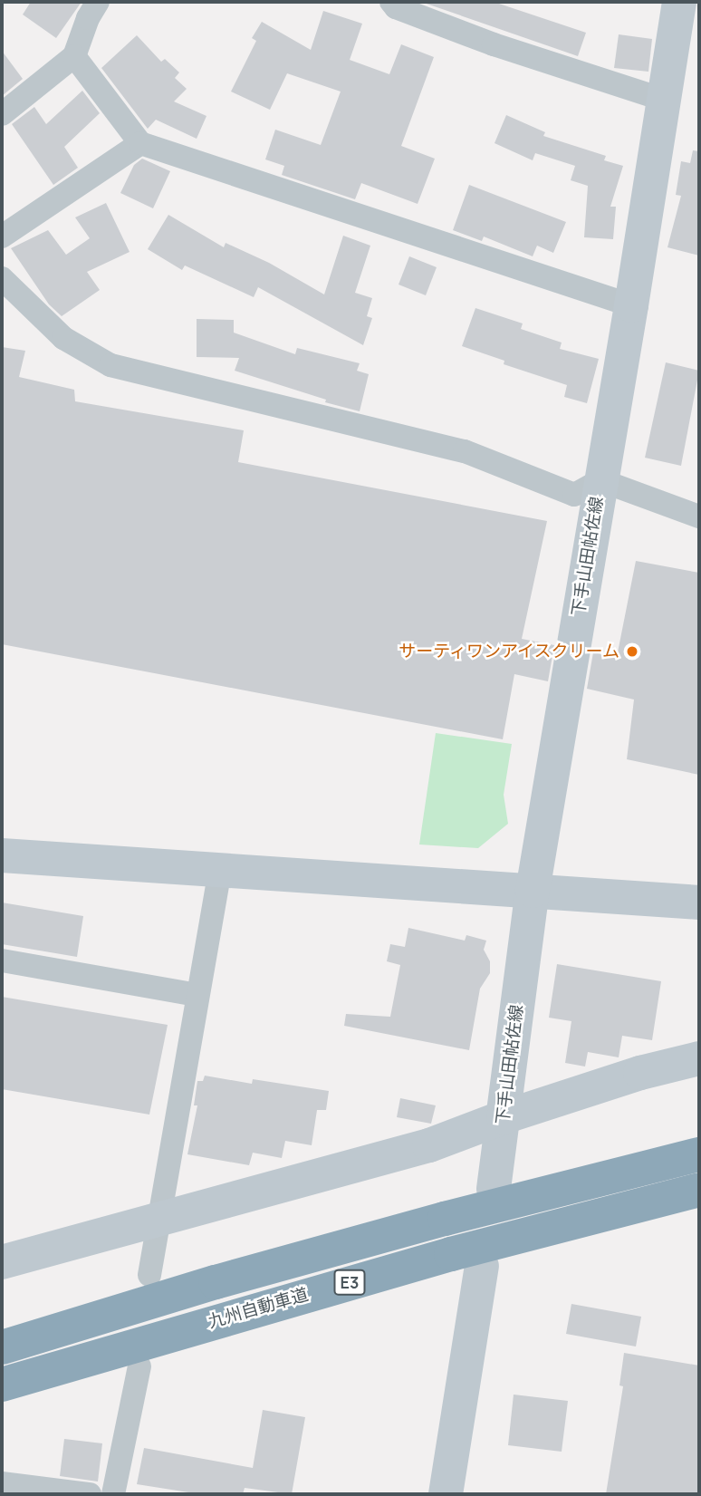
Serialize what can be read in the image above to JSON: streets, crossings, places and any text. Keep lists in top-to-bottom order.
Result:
{
  "streets": {
    "highway": ["E3", "九州自動車道"],
    "main road": ["下手山田帖佐線"]
  },
  "places": ["サーティワンアイスクリーム"]
}
